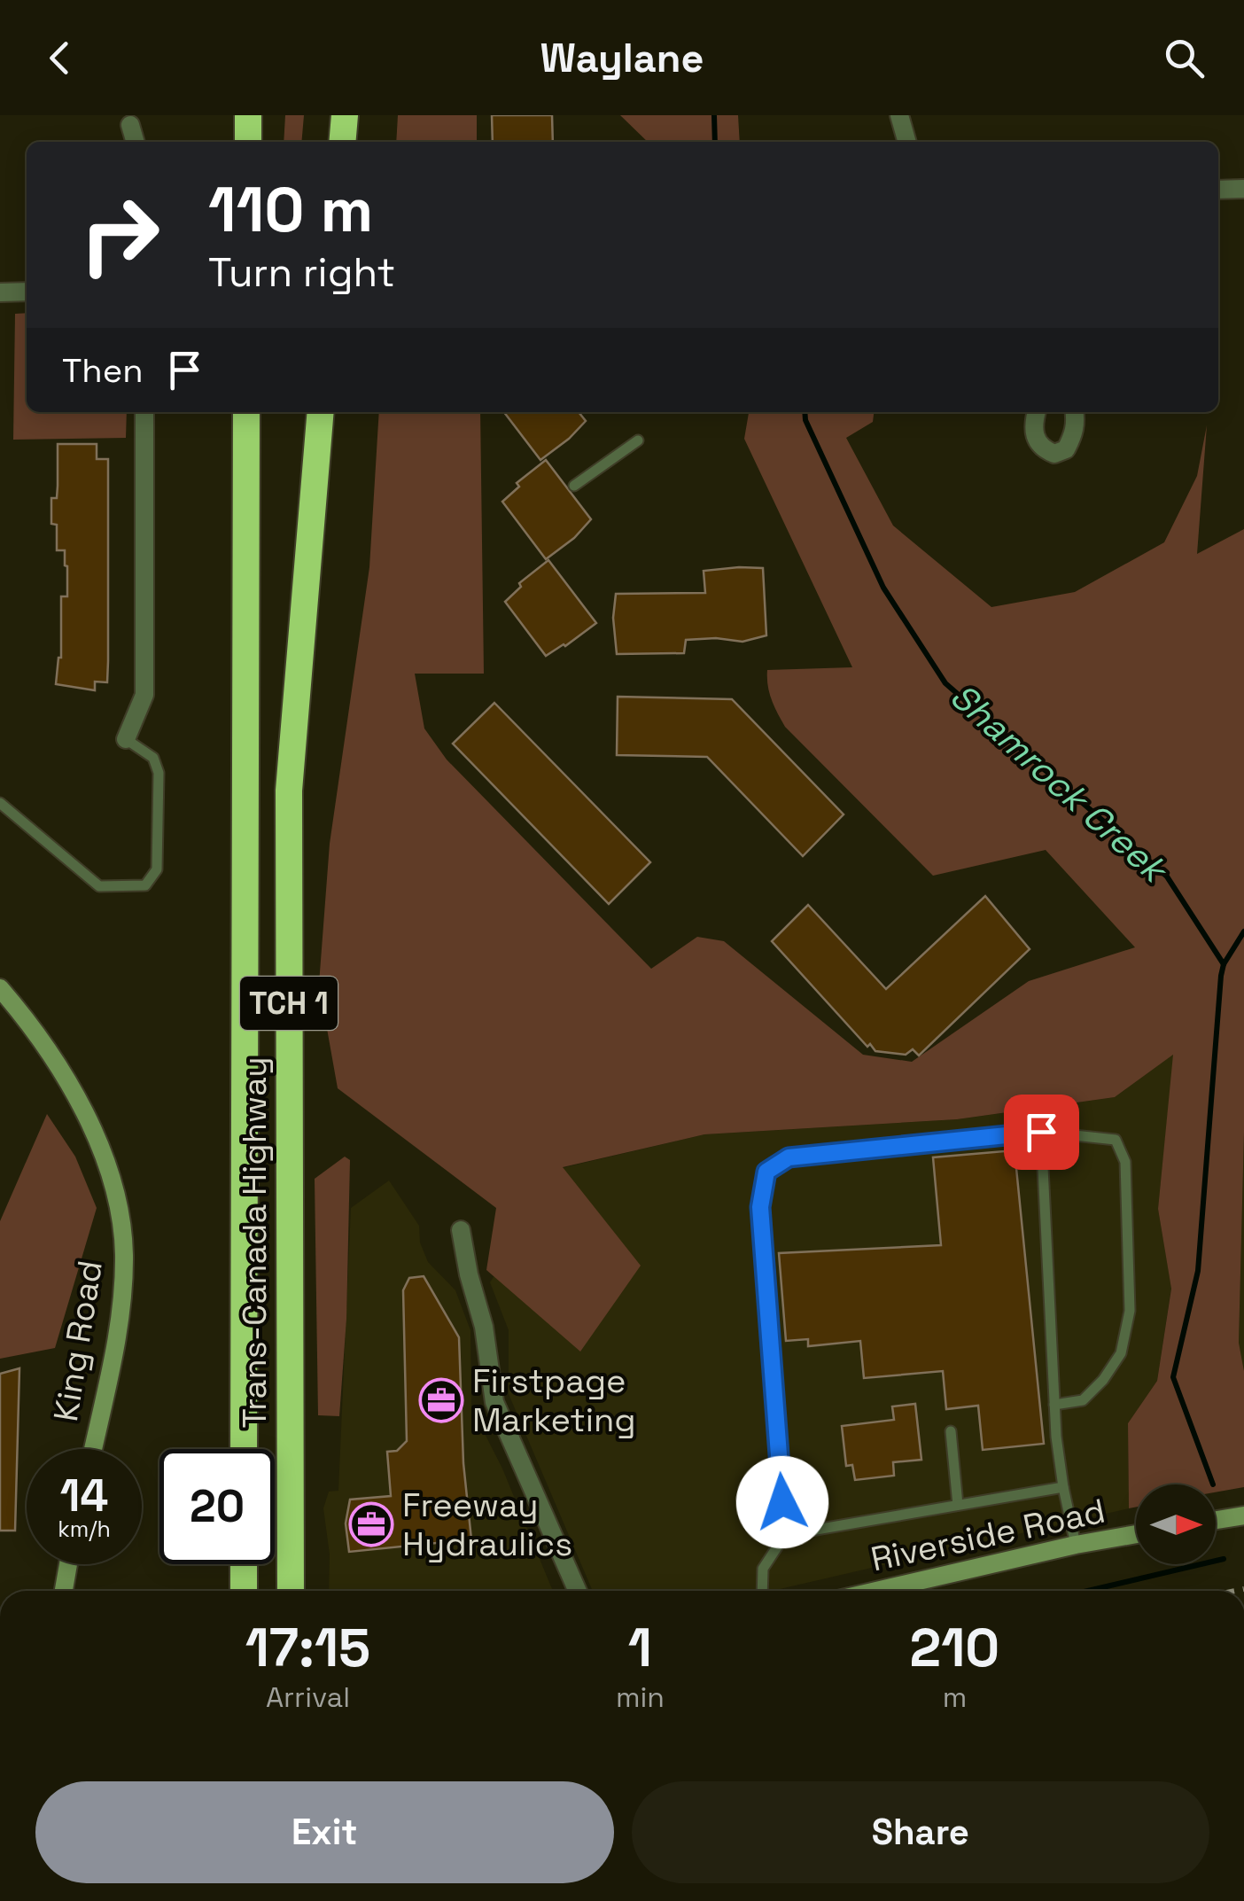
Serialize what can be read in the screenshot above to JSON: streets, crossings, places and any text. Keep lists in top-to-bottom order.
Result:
{
  "streets": {
    "highway": ["TCH 1", "Trans-Canada Highway"],
    "street": ["King Road", "Riverside Road"]
  },
  "water": ["Shamrock Creek"],
  "places": {
    "office": ["Firstpage Marketing", "Freeway Hydraulics"]
  },
  "north": "right",
  "page": {
    "header": "Waylane",
    "turn": ["110 m", "Turn right"],
    "then": "Then",
    "speed": "14 km/h",
    "limit": "20",
    "eta": [
      "17:15",
      "Arrival",
      "1",
      "min",
      "210",
      "m"
    ],
    "buttons": ["Exit", "Share"]
  }
}
